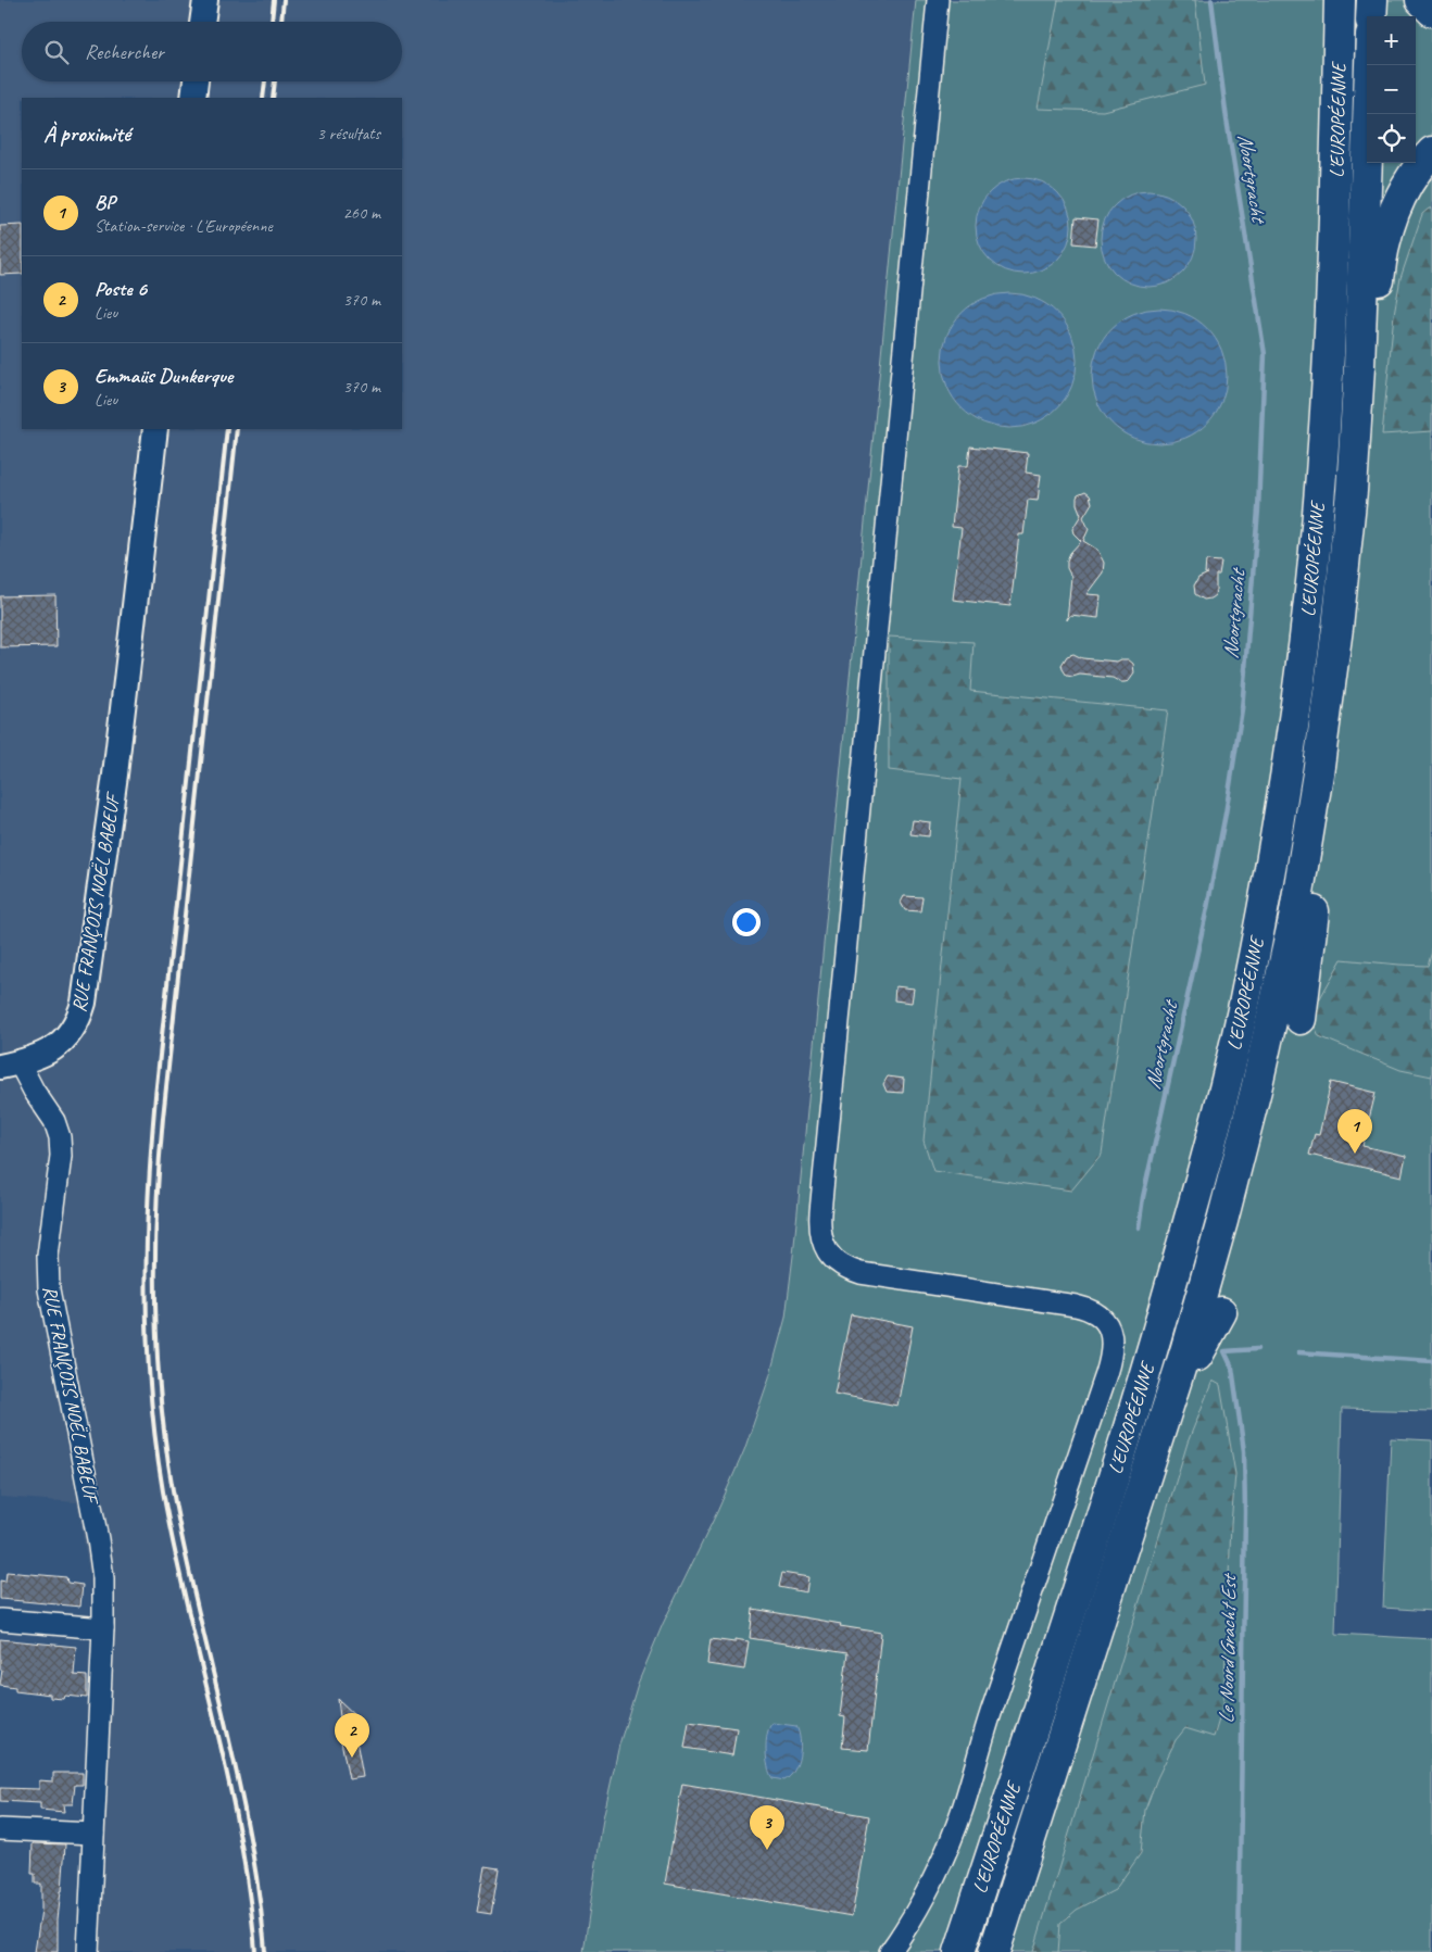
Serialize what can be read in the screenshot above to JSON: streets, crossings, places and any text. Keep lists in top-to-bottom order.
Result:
{
  "streets": {
    "highway": ["L'EUROPÉENNE"],
    "street": ["RUE FRANÇOIS NOËL BABEUF"]
  },
  "water": ["Noortgracht", "Le Noord Gracht Est"],
  "page": {
    "map_buttons": ["+", "−"],
    "search": "Rechercher",
    "heading": ["À proximité", "3 résultats"],
    "list": [
      {
        "mark": "1",
        "name": "BP",
        "note": "Station-service · L'Européenne",
        "value": "260 m"
      },
      {
        "mark": "2",
        "name": "Poste 6",
        "note": "Lieu",
        "value": "370 m"
      },
      {
        "mark": "3",
        "name": "Emmaüs Dunkerque",
        "note": "Lieu",
        "value": "370 m"
      }
    ],
    "pins": ["1", "2", "3"]
  }
}
